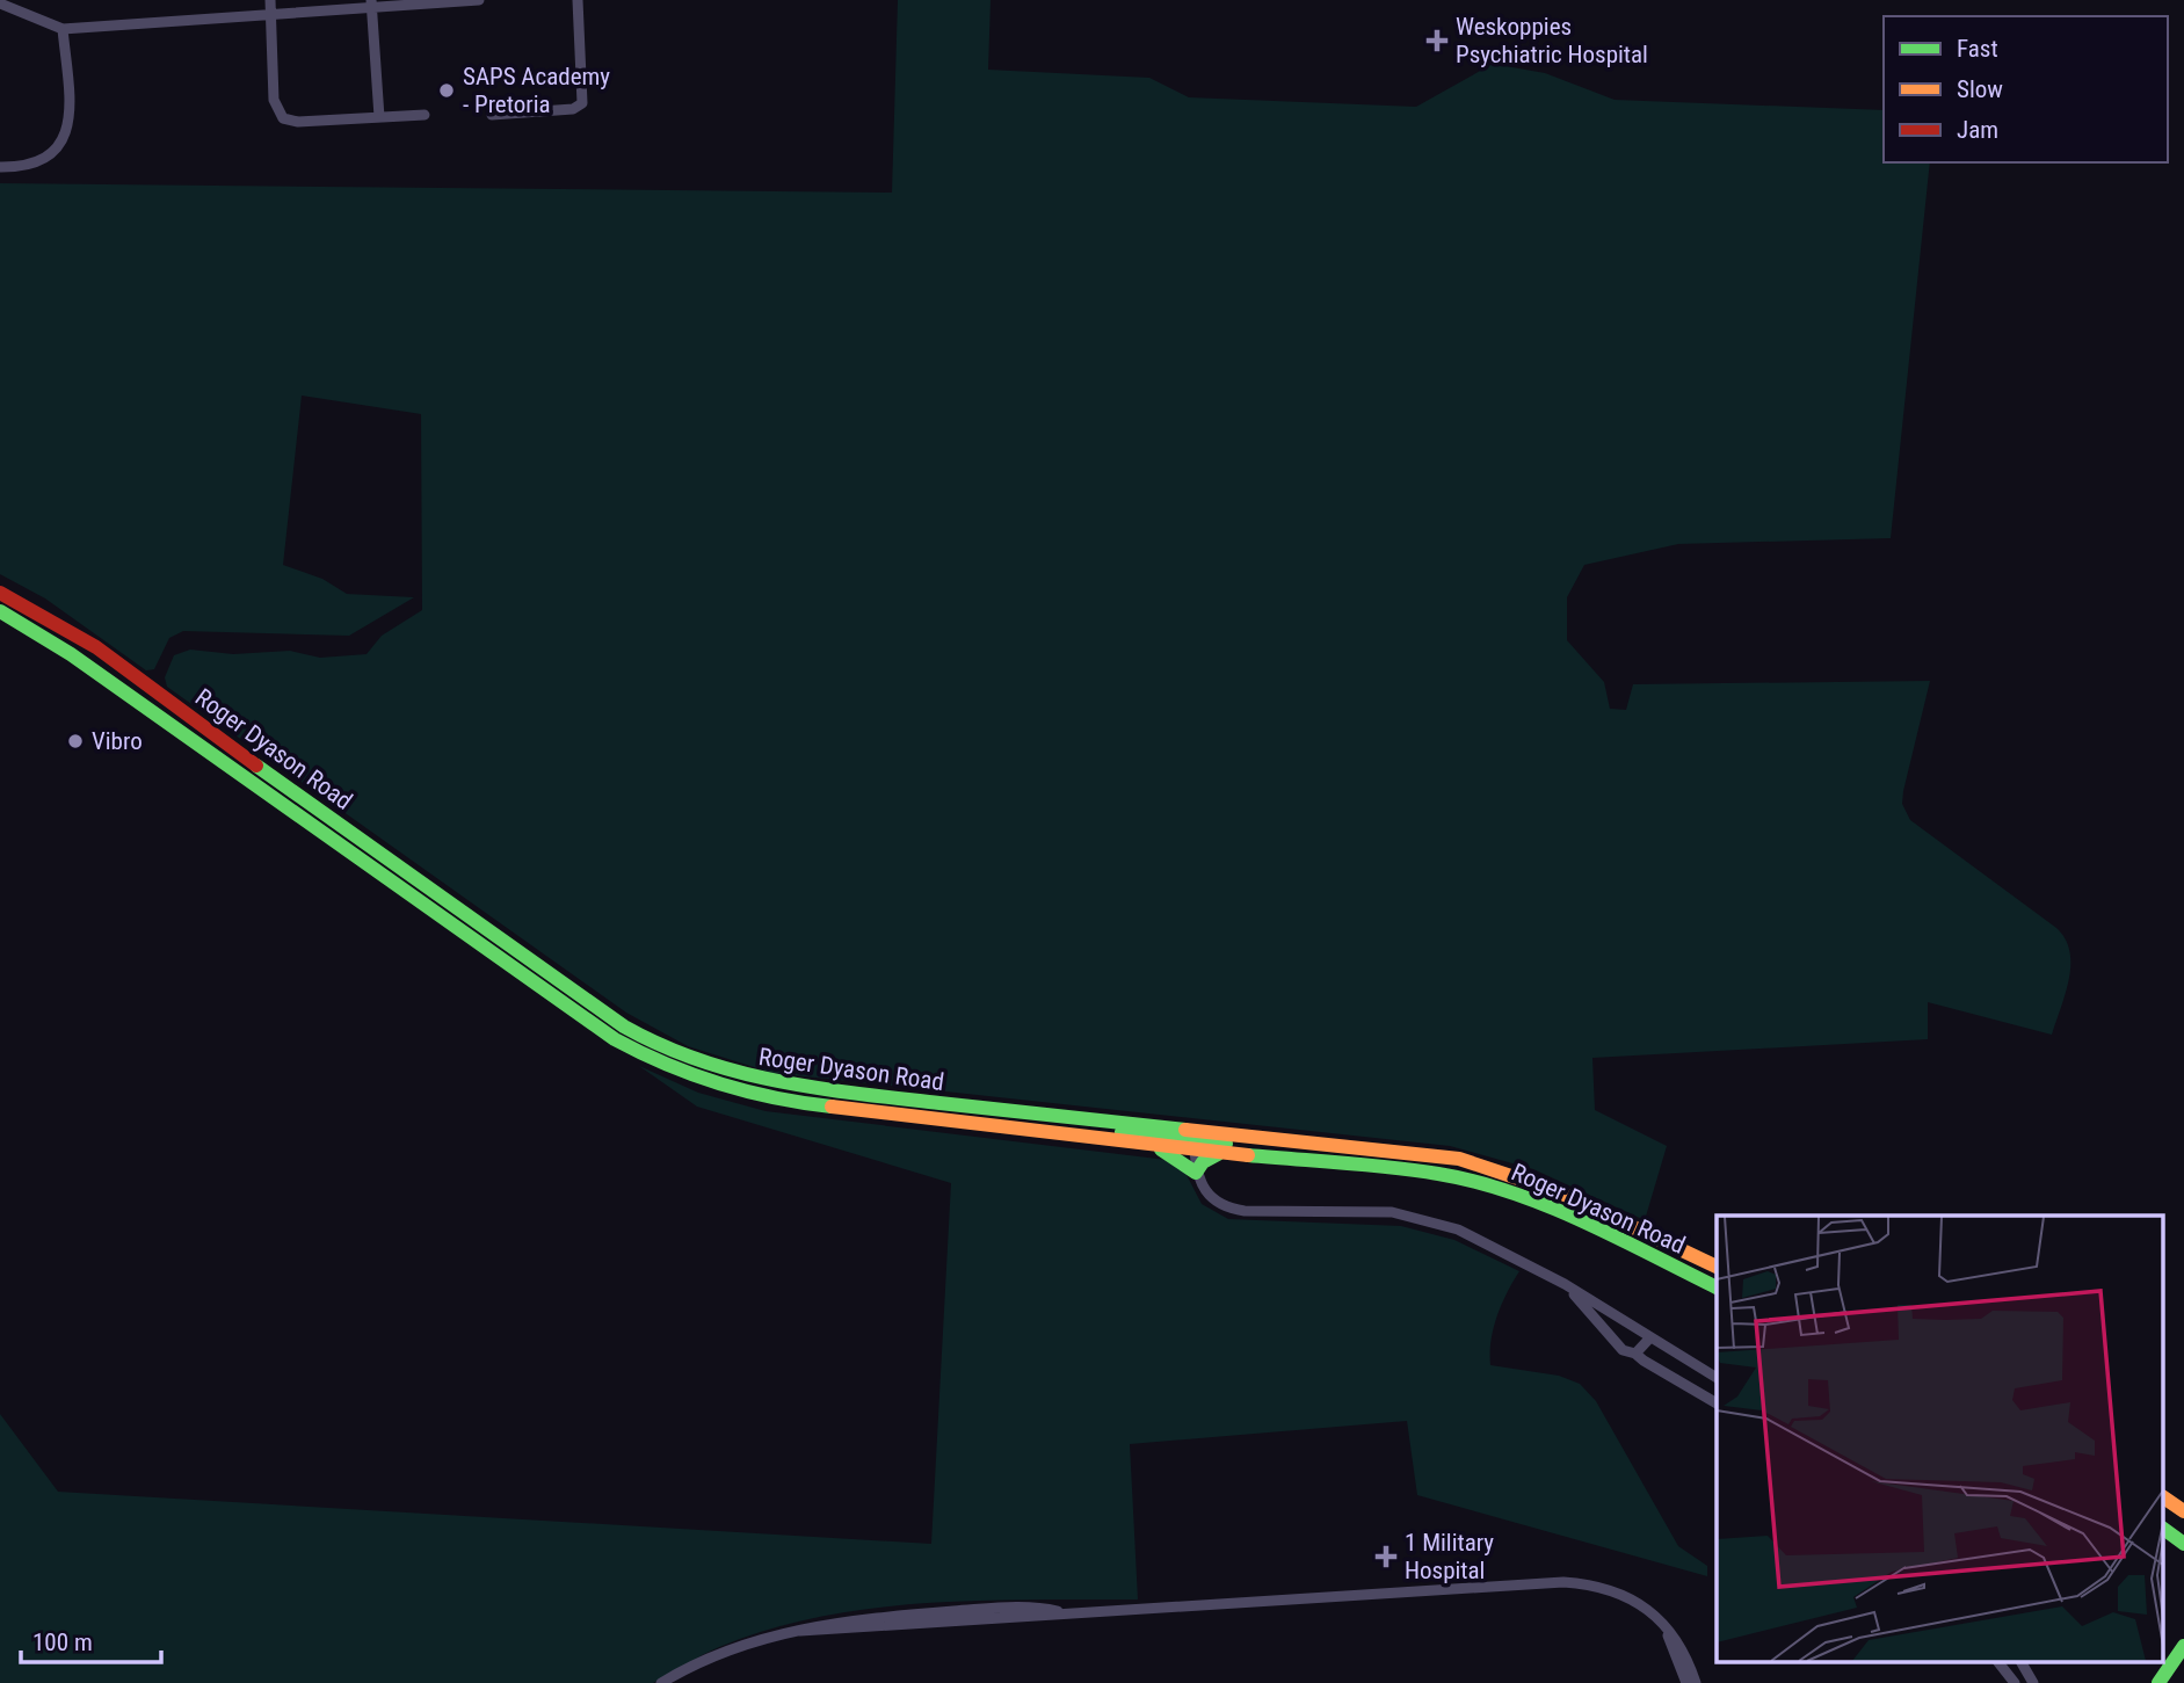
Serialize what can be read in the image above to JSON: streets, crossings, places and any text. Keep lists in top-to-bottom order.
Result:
{
  "streets": {
    "main road": ["Roger Dyason Road"]
  },
  "places": {
    "health": ["Weskoppies Psychiatric Hospital", "1 Military Hospital"],
    "other": ["SAPS Academy - Pretoria", "Vibro"]
  },
  "legend": ["Fast", "Slow", "Jam"],
  "scale_bar": "100 m"
}
